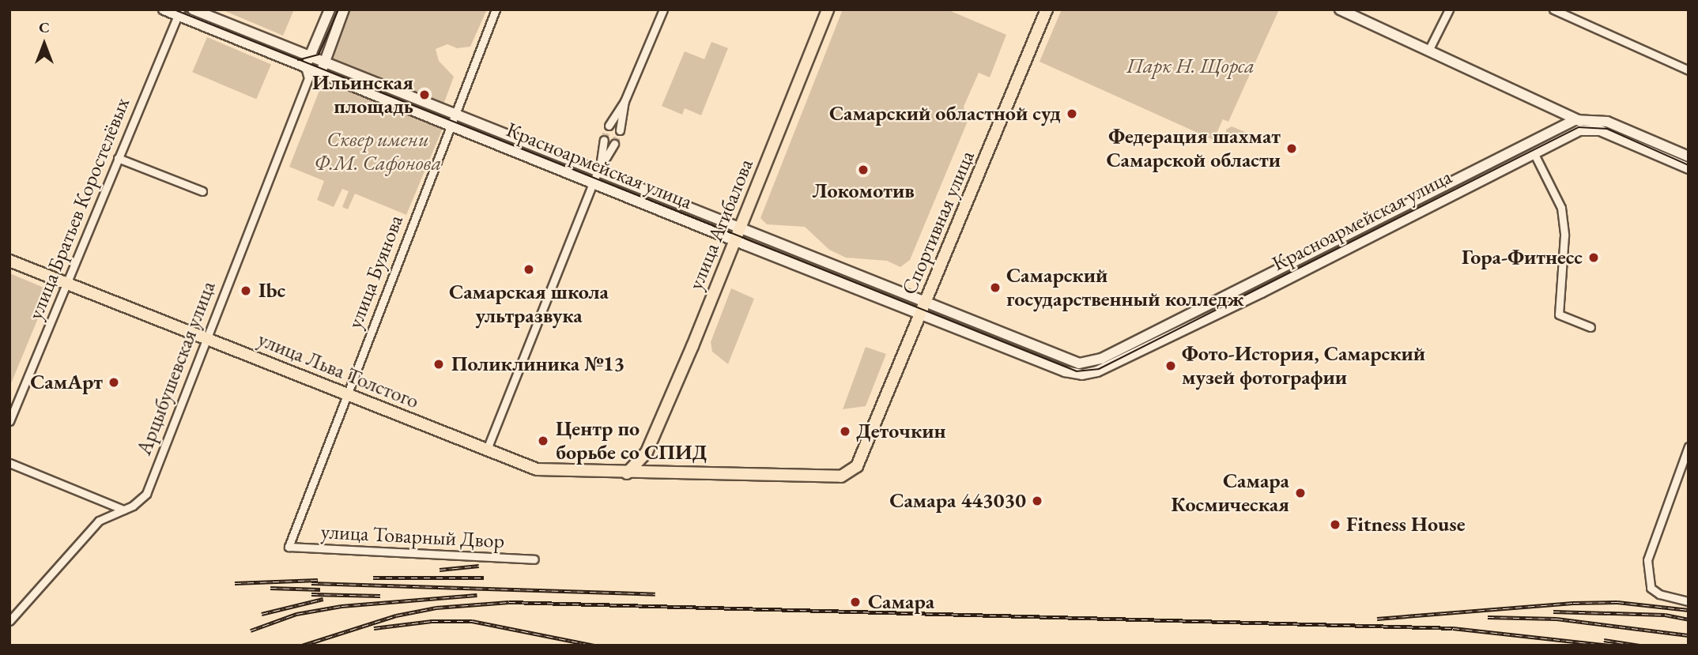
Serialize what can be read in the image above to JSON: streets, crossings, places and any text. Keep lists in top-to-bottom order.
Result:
{
  "streets": {
    "main road": [
      "Красноармейская улица",
      "Спортивная улица",
      "улица Агибалова",
      "улица Льва Толстого"
    ],
    "street": [
      "улица Братьев Коростелёвых",
      "улица Буянова",
      "Арцыбушевская улица",
      "улица Товарный Двор"
    ]
  },
  "crossings": [
    ["Красноармейская улица", "улица Братьев Коростелёвых"],
    ["Красноармейская улица", "Спортивная улица"],
    ["Красноармейская улица", "улица Агибалова"],
    ["Красноармейская улица", "улица Буянова"],
    ["улица Братьев Коростелёвых", "улица Льва Толстого"],
    ["Спортивная улица", "улица Льва Толстого"],
    ["улица Буянова", "улица Льва Толстого"],
    ["улица Буянова", "улица Товарный Двор"],
    ["Арцыбушевская улица", "улица Льва Толстого"]
  ],
  "parks": ["Парк Н. Щорса", "Cквер имени Ф.М. Сафонова"],
  "places": [
    "Ильинская площадь",
    "Самарский областной суд",
    "Федерация шахмат Самарской области",
    "Локомотив",
    "Гора-Фитнесс",
    "Самарская школа ультразвука",
    "Самарский государственный колледж",
    "Ibc",
    "Поликлиника №13",
    "Фото-История, Самарский музей фотографии",
    "СамАрт",
    "Деточкин",
    "Центр по борьбе со СПИД",
    "Самара Космическая",
    "Самара 443030",
    "Fitness House",
    "Самара"
  ],
  "north": "top"
}
